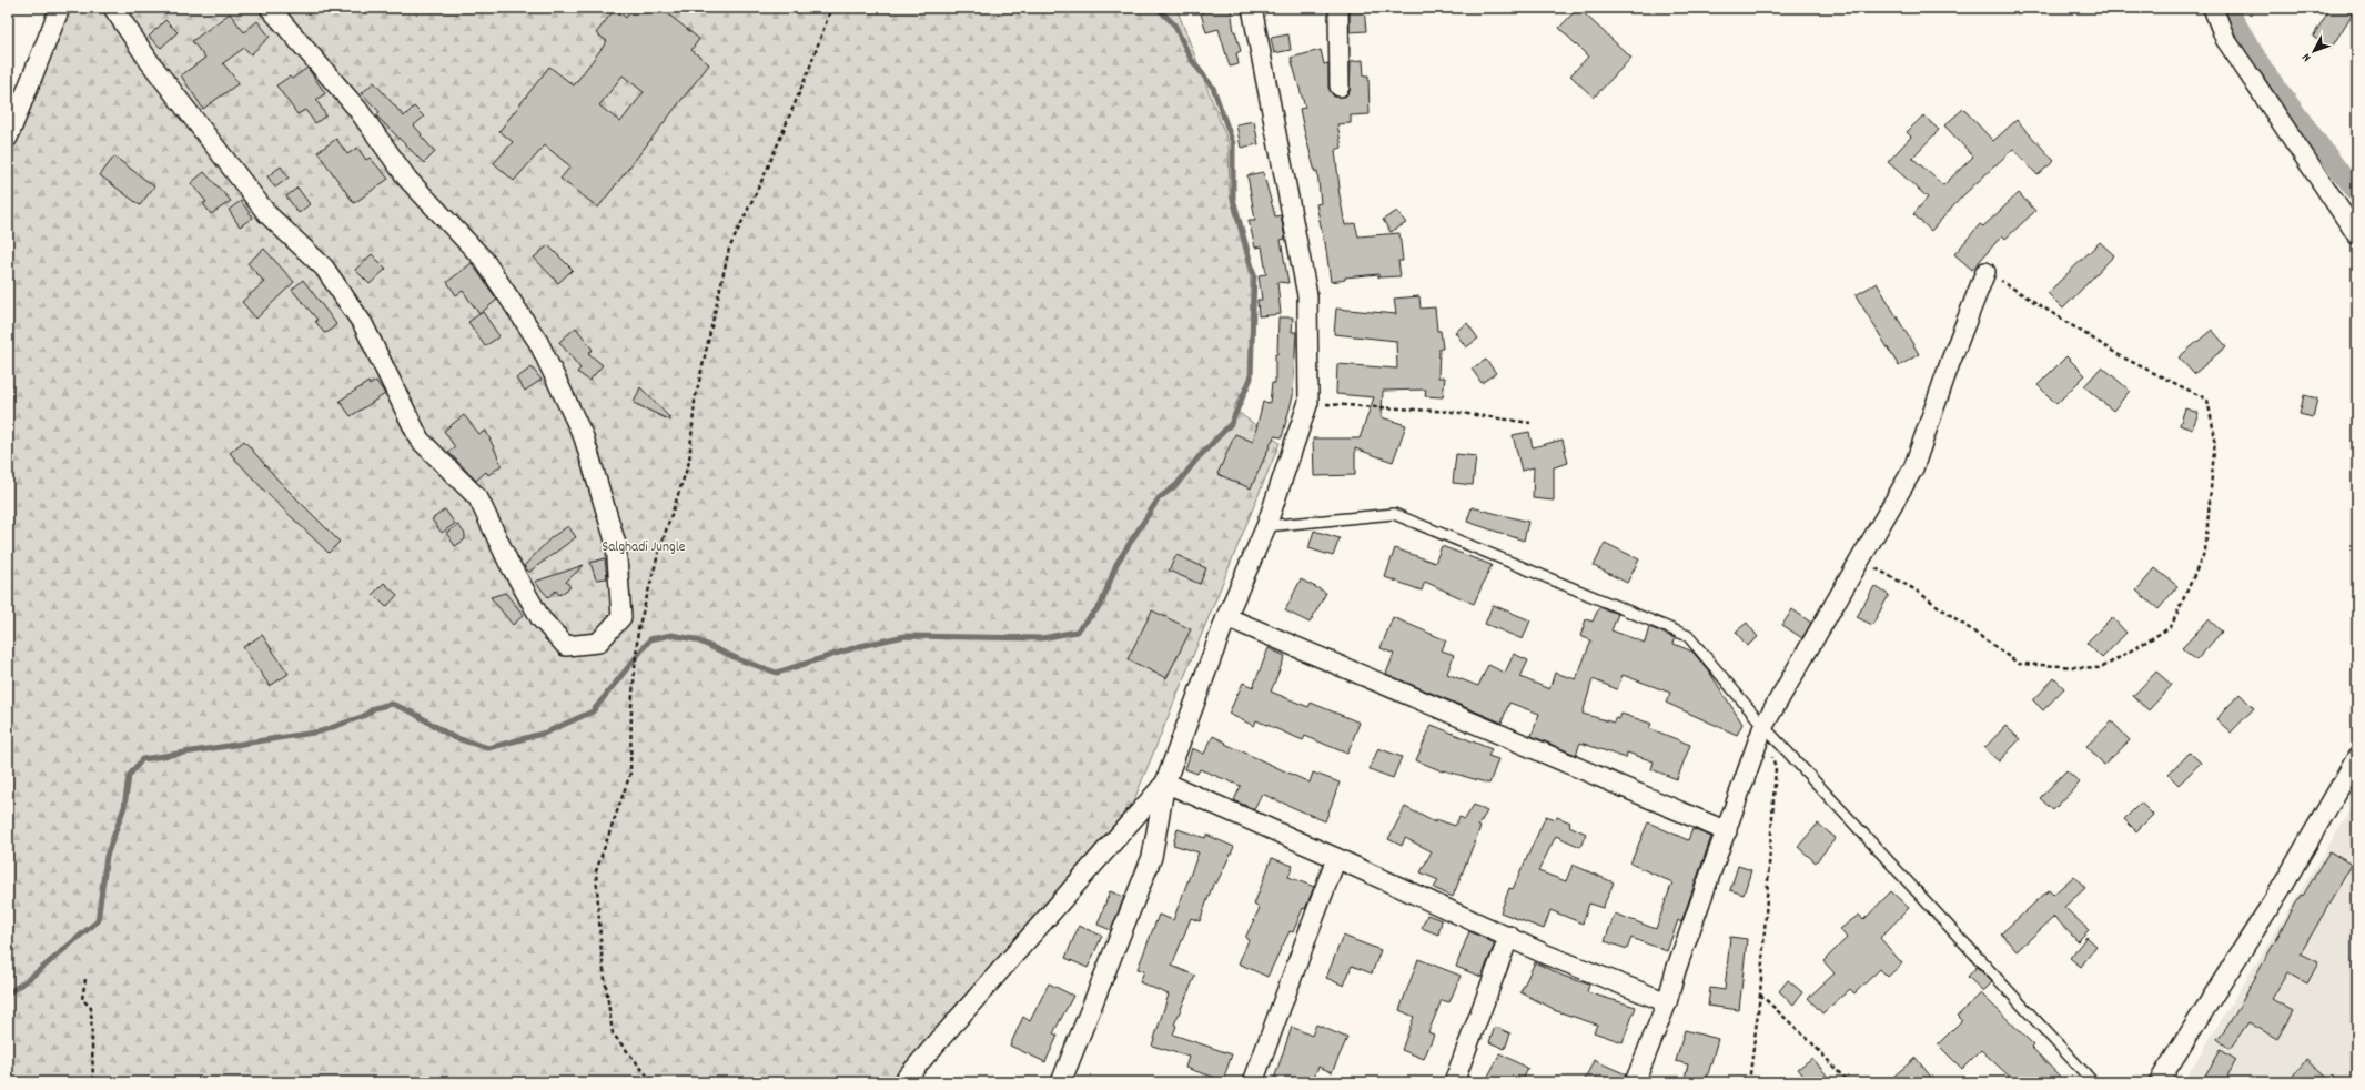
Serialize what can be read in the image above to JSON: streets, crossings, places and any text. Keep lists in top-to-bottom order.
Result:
{
  "parks": ["Salghadi Jungle"],
  "north": "bottom left"
}
